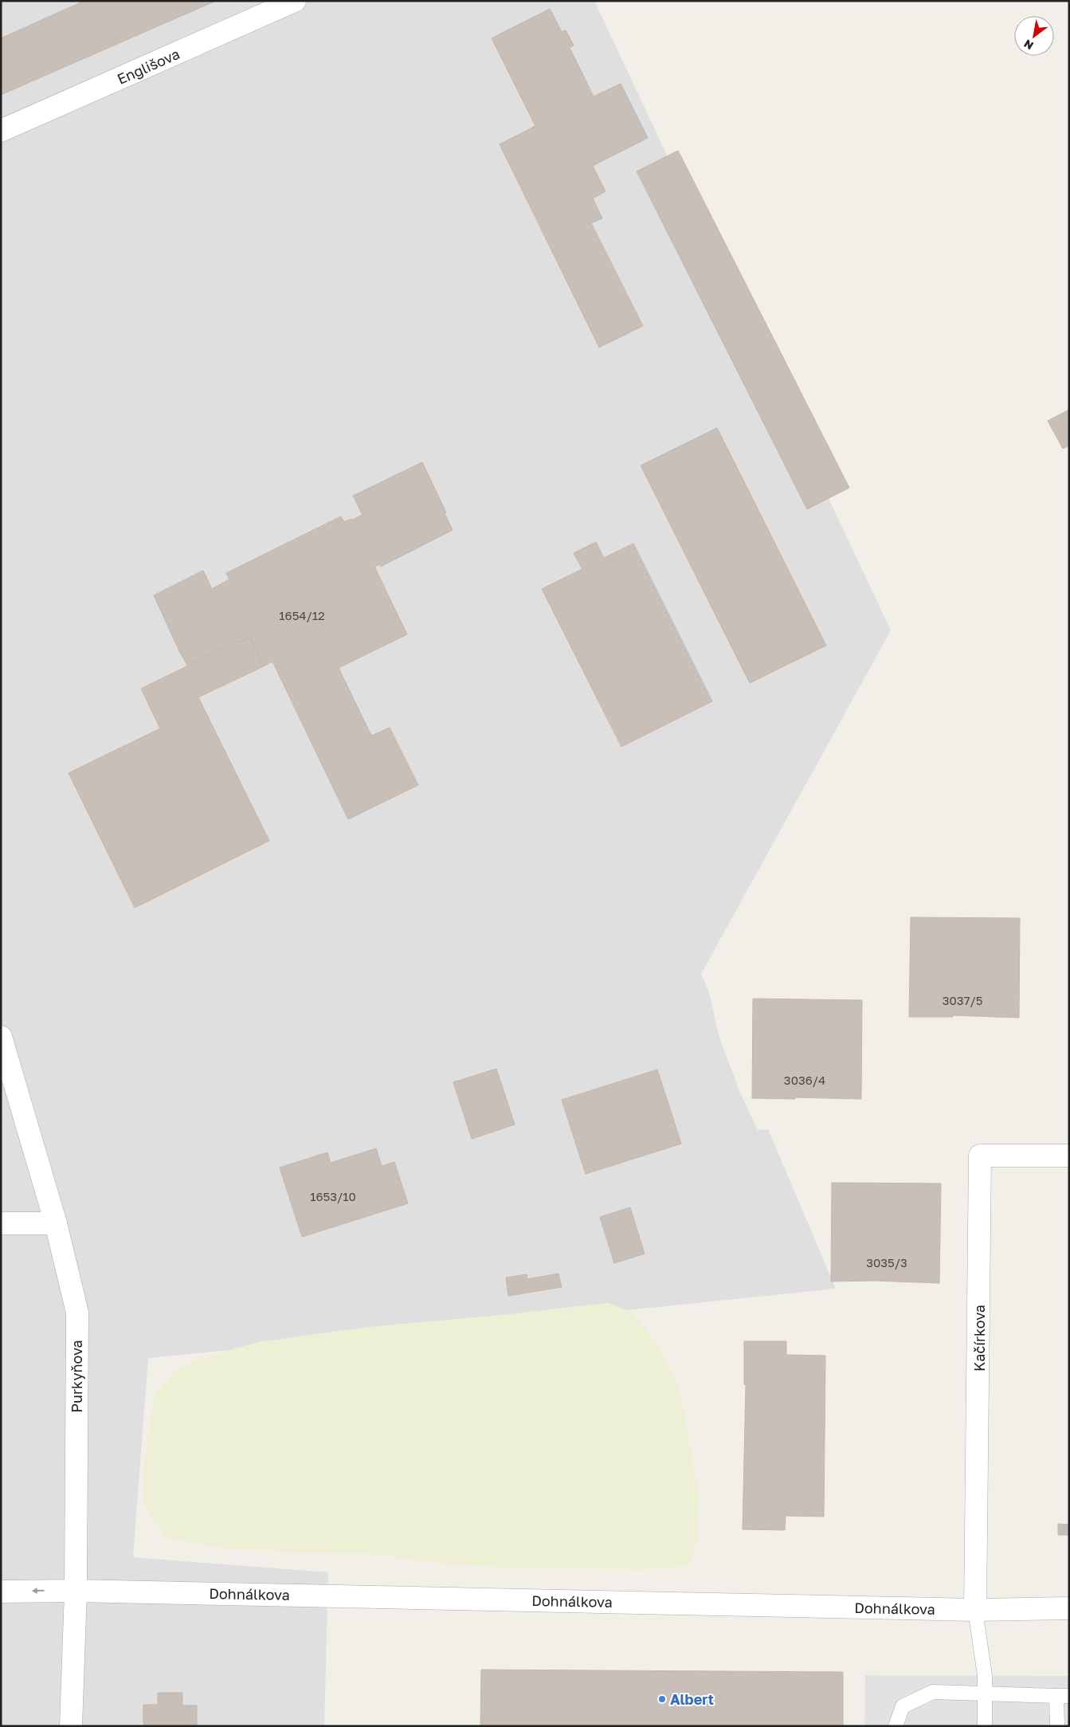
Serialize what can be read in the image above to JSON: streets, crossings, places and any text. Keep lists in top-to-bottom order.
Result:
{
  "streets": {
    "street": [
      "Englišova",
      "Kačírkova",
      "Purkyňova",
      "Dohnálkova"
    ]
  },
  "crossings": [
    ["Kačírkova", "Dohnálkova"],
    ["Purkyňova", "Dohnálkova"]
  ],
  "places": ["Albert"],
  "house_numbers": [
    "1654/12",
    "3037/5",
    "3036/4",
    "1653/10",
    "3035/3"
  ],
  "north": "bottom left"
}
